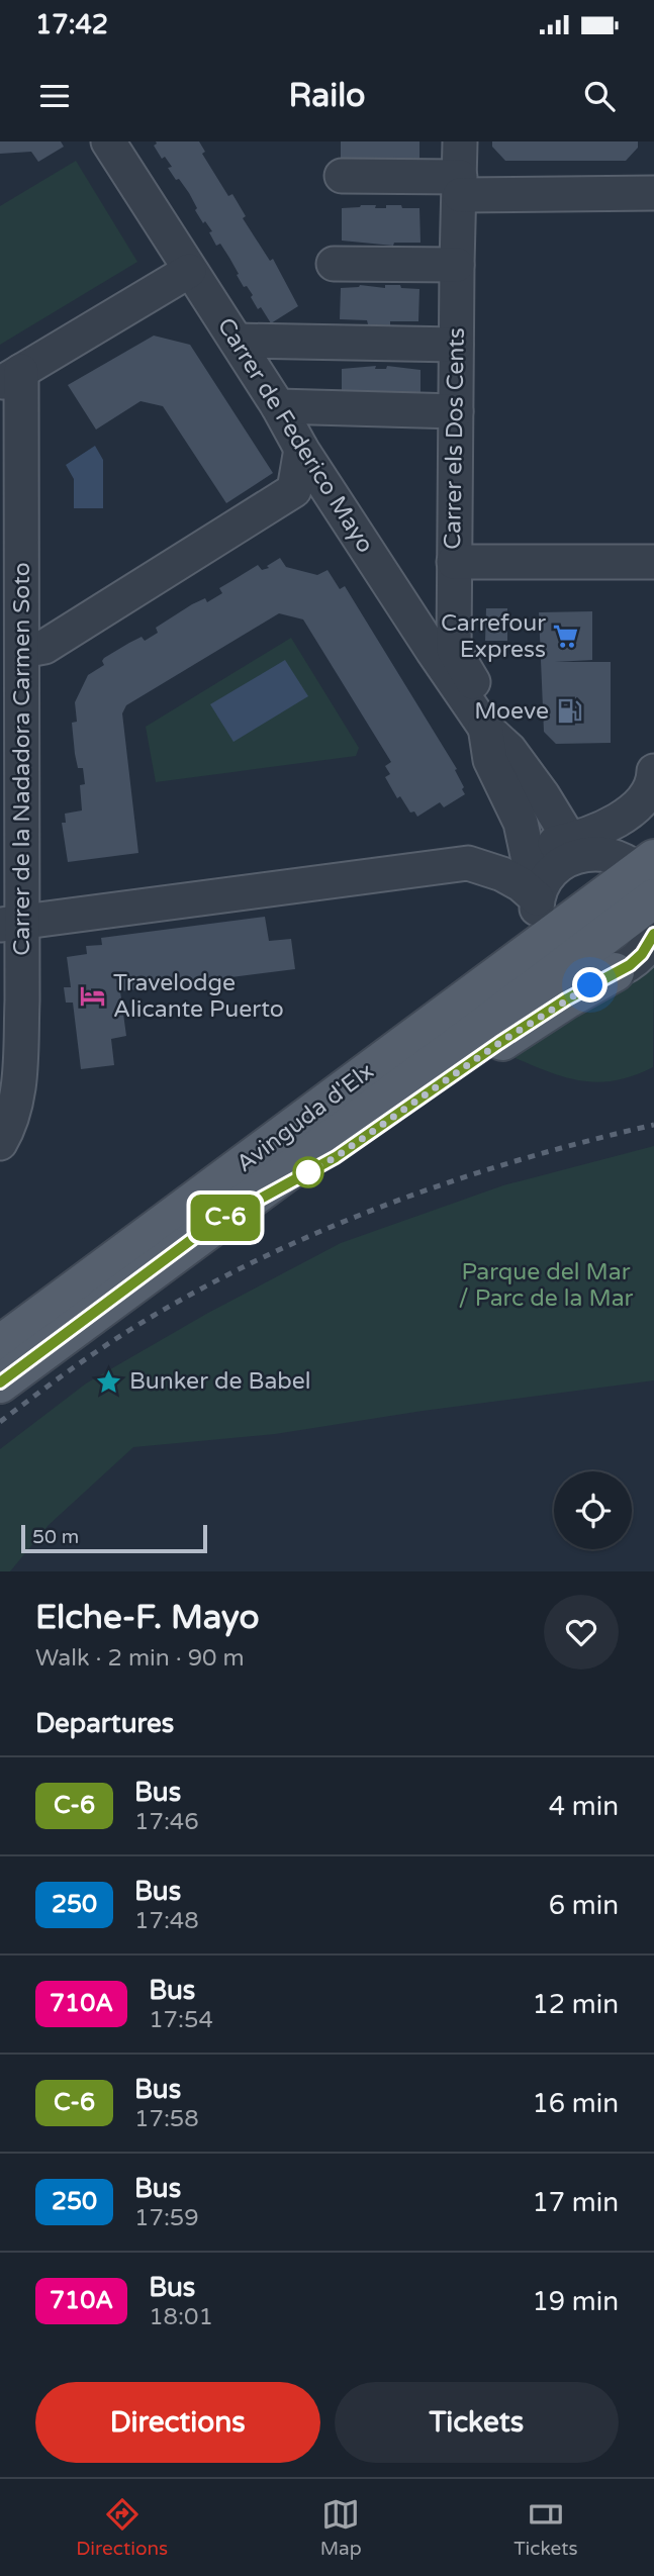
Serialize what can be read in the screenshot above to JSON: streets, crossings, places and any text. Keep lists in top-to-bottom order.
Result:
{
  "streets": {
    "main road": ["Avinguda d'Elx"],
    "street": ["Carrer de Federico Mayo", "Carrer els Dos Cents", "Carrer de la Nadadora Carmen Soto"]
  },
  "crossings": [
    ["Carrer de Federico Mayo", "Carrer els Dos Cents"],
    ["Carrer de Federico Mayo", "Avinguda d'Elx"]
  ],
  "parks": ["Parque del Mar / Parc de la Mar"],
  "places": {
    "supermarket": ["Carrefour Express"],
    "fuel station": ["Moeve"],
    "hotel": ["Travelodge Alicante Puerto"],
    "place": ["Bunker de Babel"]
  },
  "lines": ["bus line C-6"],
  "scale_bar": "50 m",
  "page": {
    "status": "17:42",
    "header": "Railo",
    "on_map": "C-6",
    "scale": "50 m",
    "heading": [
      ["Elche-F. Mayo", "Walk · 2 min · 90 m"],
      "Departures"
    ],
    "list": [
      {
        "mark": "C-6",
        "name": "Bus",
        "note": "17:46",
        "value": "4 min"
      },
      {
        "mark": "250",
        "name": "Bus",
        "note": "17:48",
        "value": "6 min"
      },
      {
        "mark": "710A",
        "name": "Bus",
        "note": "17:54",
        "value": "12 min"
      },
      {
        "mark": "C-6",
        "name": "Bus",
        "note": "17:58",
        "value": "16 min"
      },
      {
        "mark": "250",
        "name": "Bus",
        "note": "17:59",
        "value": "17 min"
      },
      {
        "mark": "710A",
        "name": "Bus",
        "note": "18:01",
        "value": "19 min"
      }
    ],
    "buttons": ["Directions", "Tickets"],
    "tabs": ["Directions", "Map", "Tickets"]
  }
}
